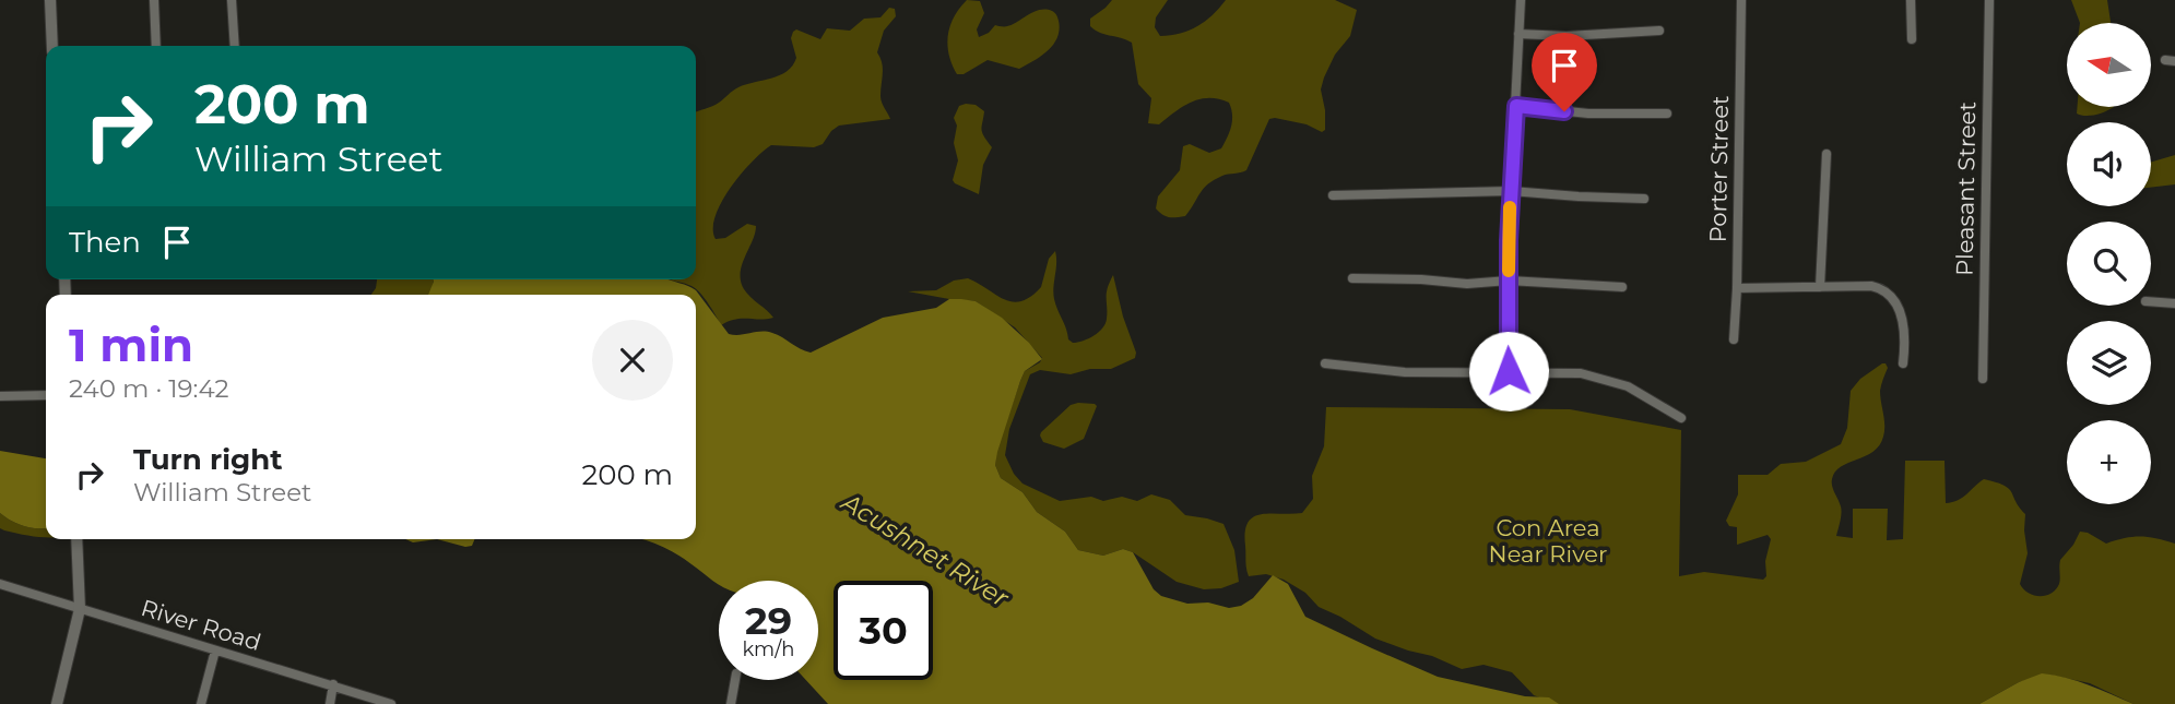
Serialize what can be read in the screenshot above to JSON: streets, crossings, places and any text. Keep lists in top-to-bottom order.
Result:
{
  "streets": {
    "street": ["Porter Street", "Pleasant Street", "River Road"]
  },
  "water": ["Acushnet River"],
  "parks": ["Con Area Near River"],
  "north": "left",
  "page": {
    "map_buttons": "+",
    "turn": ["200 m", "William Street"],
    "then": "Then",
    "heading": ["1 min", "240 m · 19:42"],
    "list": [
      {
        "name": "Turn right",
        "note": "William Street",
        "value": "200 m"
      }
    ],
    "speed": "29 km/h",
    "limit": "30"
  }
}
